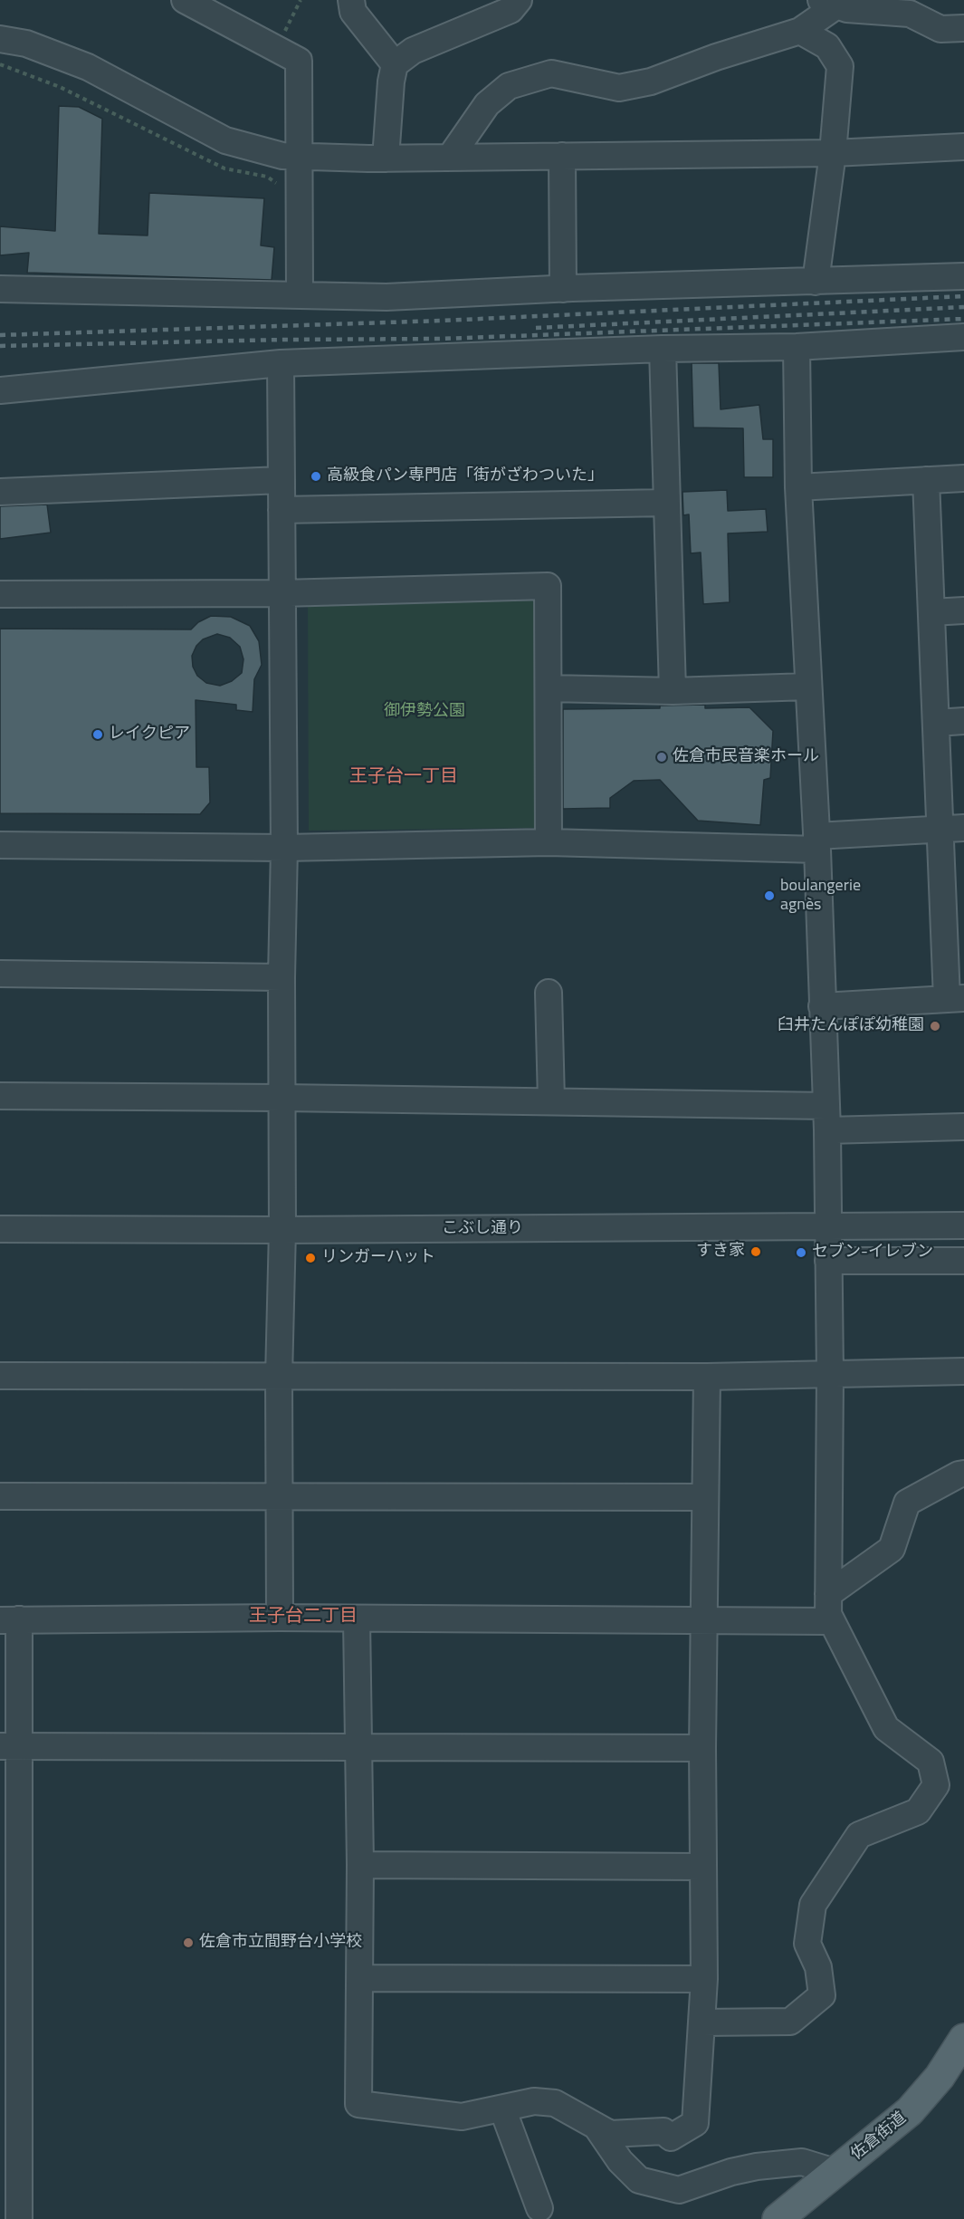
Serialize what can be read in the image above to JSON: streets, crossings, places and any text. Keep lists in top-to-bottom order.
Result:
{
  "streets": {
    "main road": ["佐倉街道"],
    "street": ["こぶし通り"]
  },
  "districts": ["王子台一丁目", "王子台二丁目"],
  "parks": ["御伊勢公園"],
  "places": [
    "高級食パン専門店「街がざわついた」",
    "レイクピア",
    "佐倉市民音楽ホール",
    "boulangerie agnès",
    "臼井たんぽぽ幼稚園",
    "すき家",
    "セブン-イレブン",
    "リンガーハット",
    "佐倉市立間野台小学校"
  ]
}
